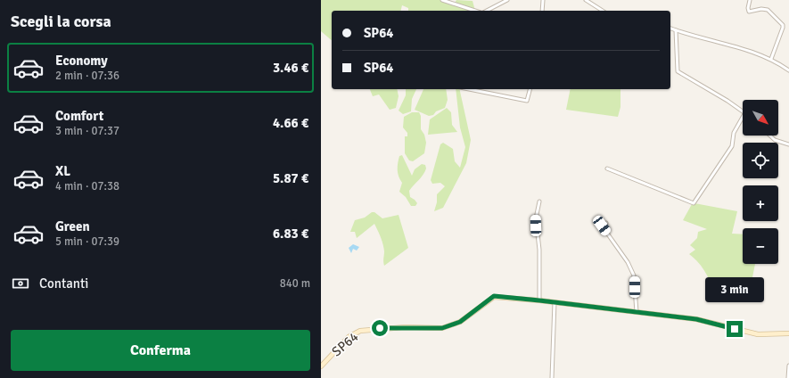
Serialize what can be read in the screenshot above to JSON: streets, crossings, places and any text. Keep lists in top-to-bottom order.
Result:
{
  "streets": {
    "street": ["SP64"]
  },
  "north": "bottom right",
  "page": {
    "heading": "Scegli la corsa",
    "banner": ["SP64", "SP64"],
    "list": [
      {
        "name": "Economy",
        "note": "2 min · 07:36",
        "value": "3.46 €"
      },
      {
        "name": "Comfort",
        "note": "3 min · 07:37",
        "value": "4.66 €"
      },
      {
        "name": "XL",
        "note": "4 min · 07:38",
        "value": "5.87 €"
      },
      {
        "name": "Green",
        "note": "5 min · 07:39",
        "value": "6.83 €"
      }
    ],
    "map_buttons": ["+", "−"],
    "pay": ["Contanti", "840 m"],
    "bubble": "3 min",
    "buttons": "Conferma"
  }
}
